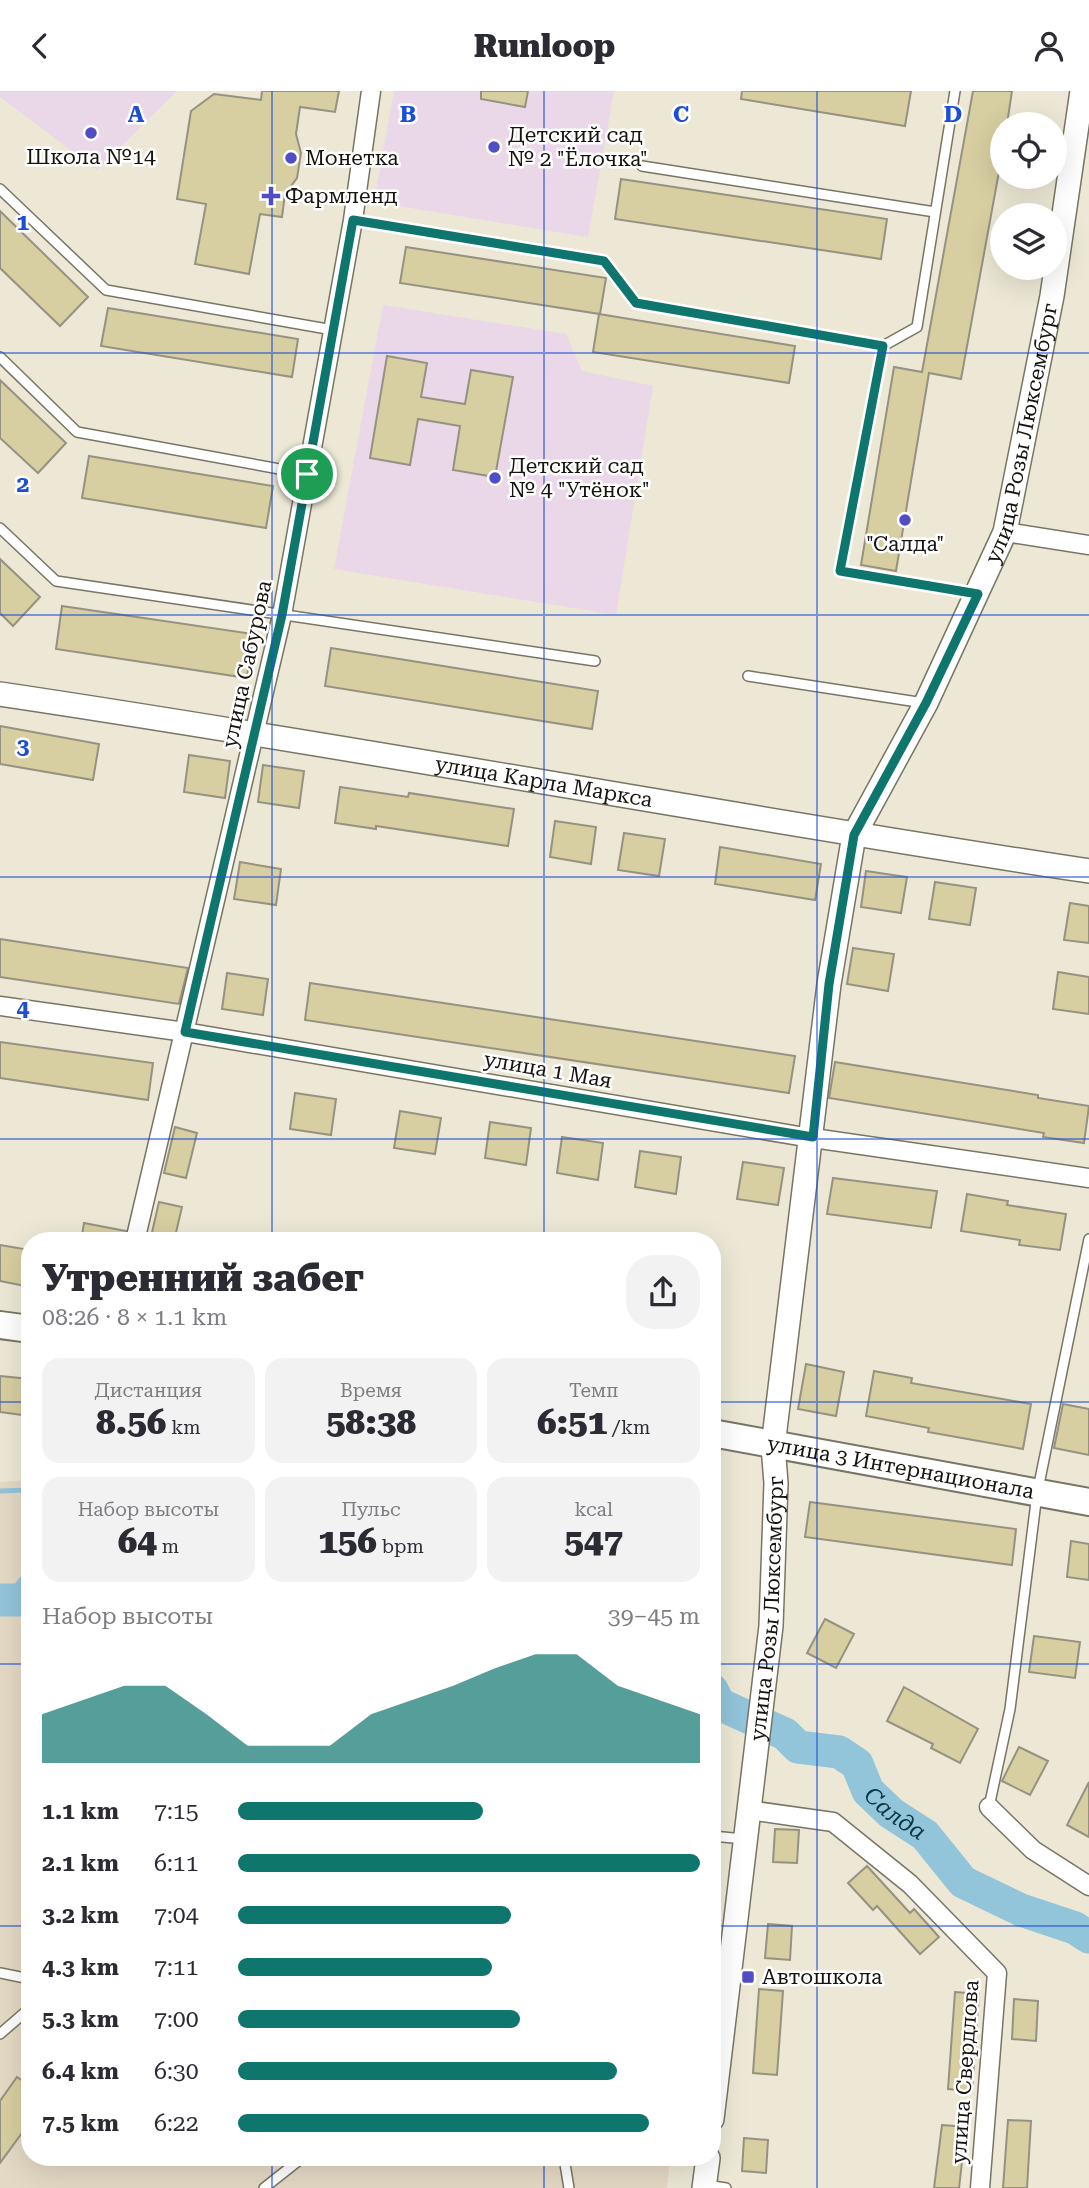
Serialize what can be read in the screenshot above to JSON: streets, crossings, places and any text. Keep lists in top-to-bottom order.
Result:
{
  "streets": {
    "main road": ["улица 3 Интернационала"],
    "street": [
      "улица Розы Люксембург",
      "улица Сабурова",
      "улица Карла Маркса",
      "улица 1 Мая",
      "улица Свердлова"
    ]
  },
  "crossings": [
    ["улица Розы Люксембург", "улица Карла Маркса"],
    ["улица Розы Люксембург", "улица 1 Мая"],
    ["улица Розы Люксембург", "улица 3 Интернационала"],
    ["улица Розы Люксембург", "улица Свердлова"],
    ["улица Сабурова", "улица Карла Маркса"],
    ["улица Сабурова", "улица 1 Мая"]
  ],
  "water": ["Салда"],
  "places": {
    "other": [
      "Школа №14",
      "Детский сад № 2 \"Ёлочка\"",
      "Монетка",
      "Детский сад № 4 \"Утёнок\"",
      "\"Салда\""
    ],
    "health": ["Фармленд"],
    "transit": ["Автошкола"]
  },
  "page": {
    "header": "Runloop",
    "heading": ["Утренний забег", "08:26 · 8 × 1.1 km"],
    "stats": [
      ["Дистанция", "8.56 km"],
      ["Время", "58:38"],
      ["Темп", "6:51 /km"],
      ["Набор высоты", "64 m"],
      ["Пульс", "156 bpm"],
      ["kcal", "547"]
    ],
    "chart": ["Набор высоты", "39–45 m"],
    "list": [
      {
        "name": "1.1 km",
        "note": "7:15"
      },
      {
        "name": "2.1 km",
        "note": "6:11"
      },
      {
        "name": "3.2 km",
        "note": "7:04"
      },
      {
        "name": "4.3 km",
        "note": "7:11"
      },
      {
        "name": "5.3 km",
        "note": "7:00"
      },
      {
        "name": "6.4 km",
        "note": "6:30"
      },
      {
        "name": "7.5 km",
        "note": "6:22"
      }
    ]
  },
  "grid": {
    "columns": [
      "A",
      "B",
      "C",
      "D"
    ],
    "rows": [
      "1",
      "2",
      "3",
      "4"
    ]
  }
}
